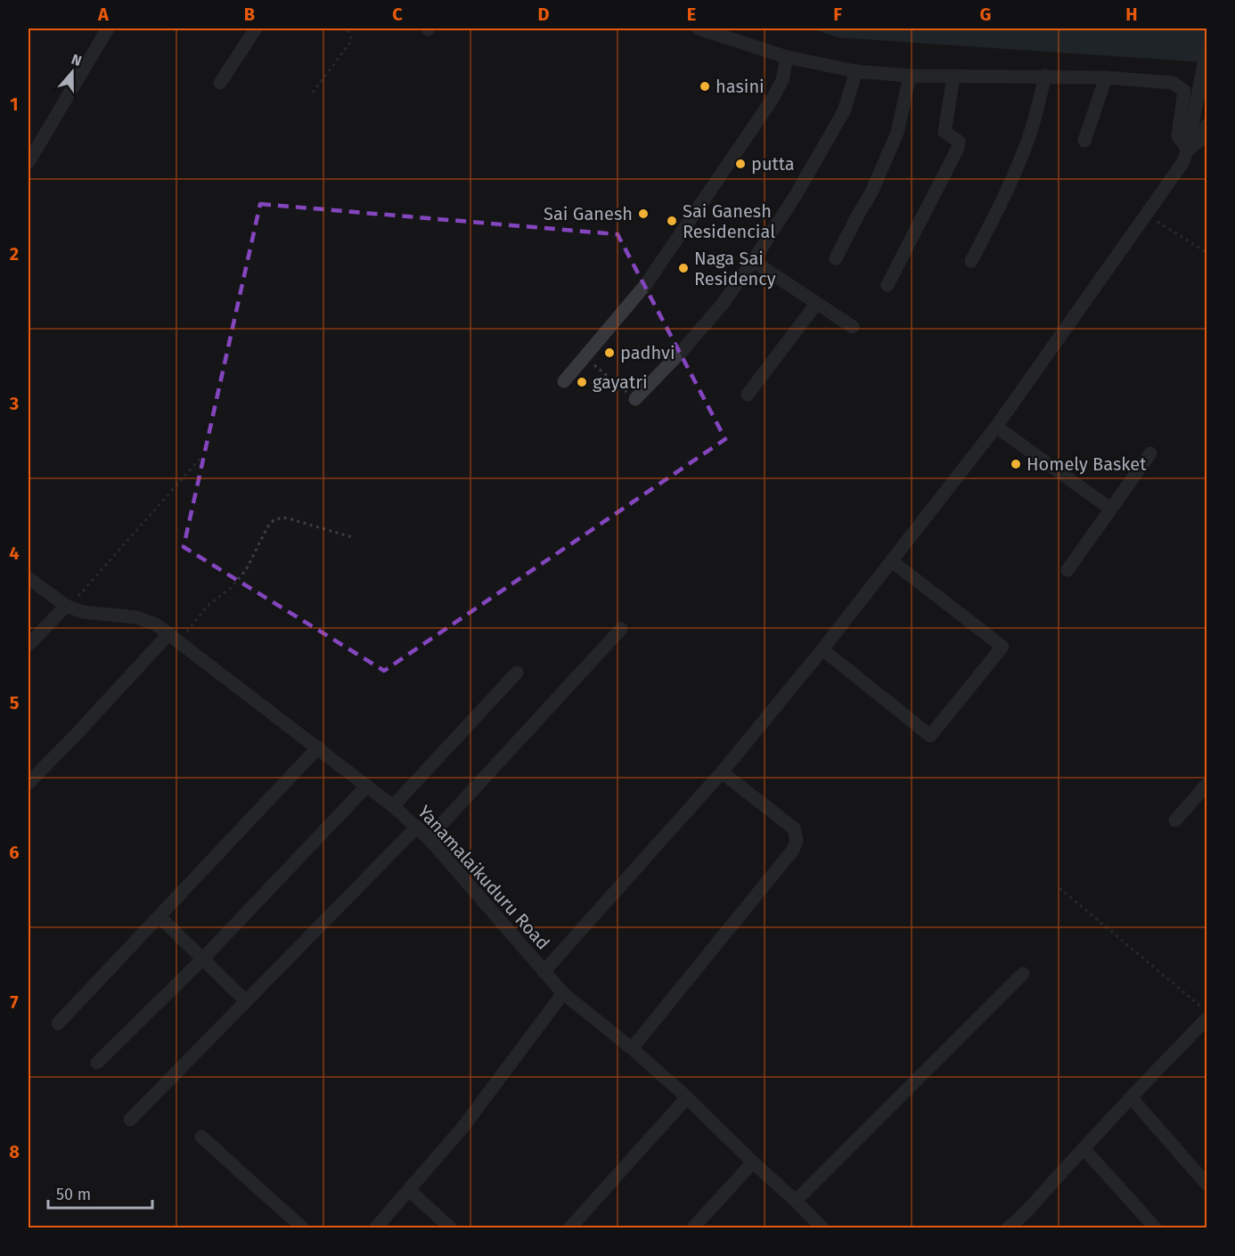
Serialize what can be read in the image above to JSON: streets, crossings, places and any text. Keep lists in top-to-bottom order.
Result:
{
  "streets": {
    "street": ["Yanamalaikuduru Road"]
  },
  "places": [
    "hasini",
    "putta",
    "Sai Ganesh",
    "Sai Ganesh Residencial",
    "Naga Sai Residency",
    "padhvi",
    "gayatri",
    "Homely Basket"
  ],
  "scale_bar": "50 m",
  "north": "top",
  "grid": {
    "columns": [
      "A",
      "B",
      "C",
      "D",
      "E",
      "F",
      "G",
      "H"
    ],
    "rows": [
      "1",
      "2",
      "3",
      "4",
      "5",
      "6",
      "7",
      "8"
    ]
  }
}
